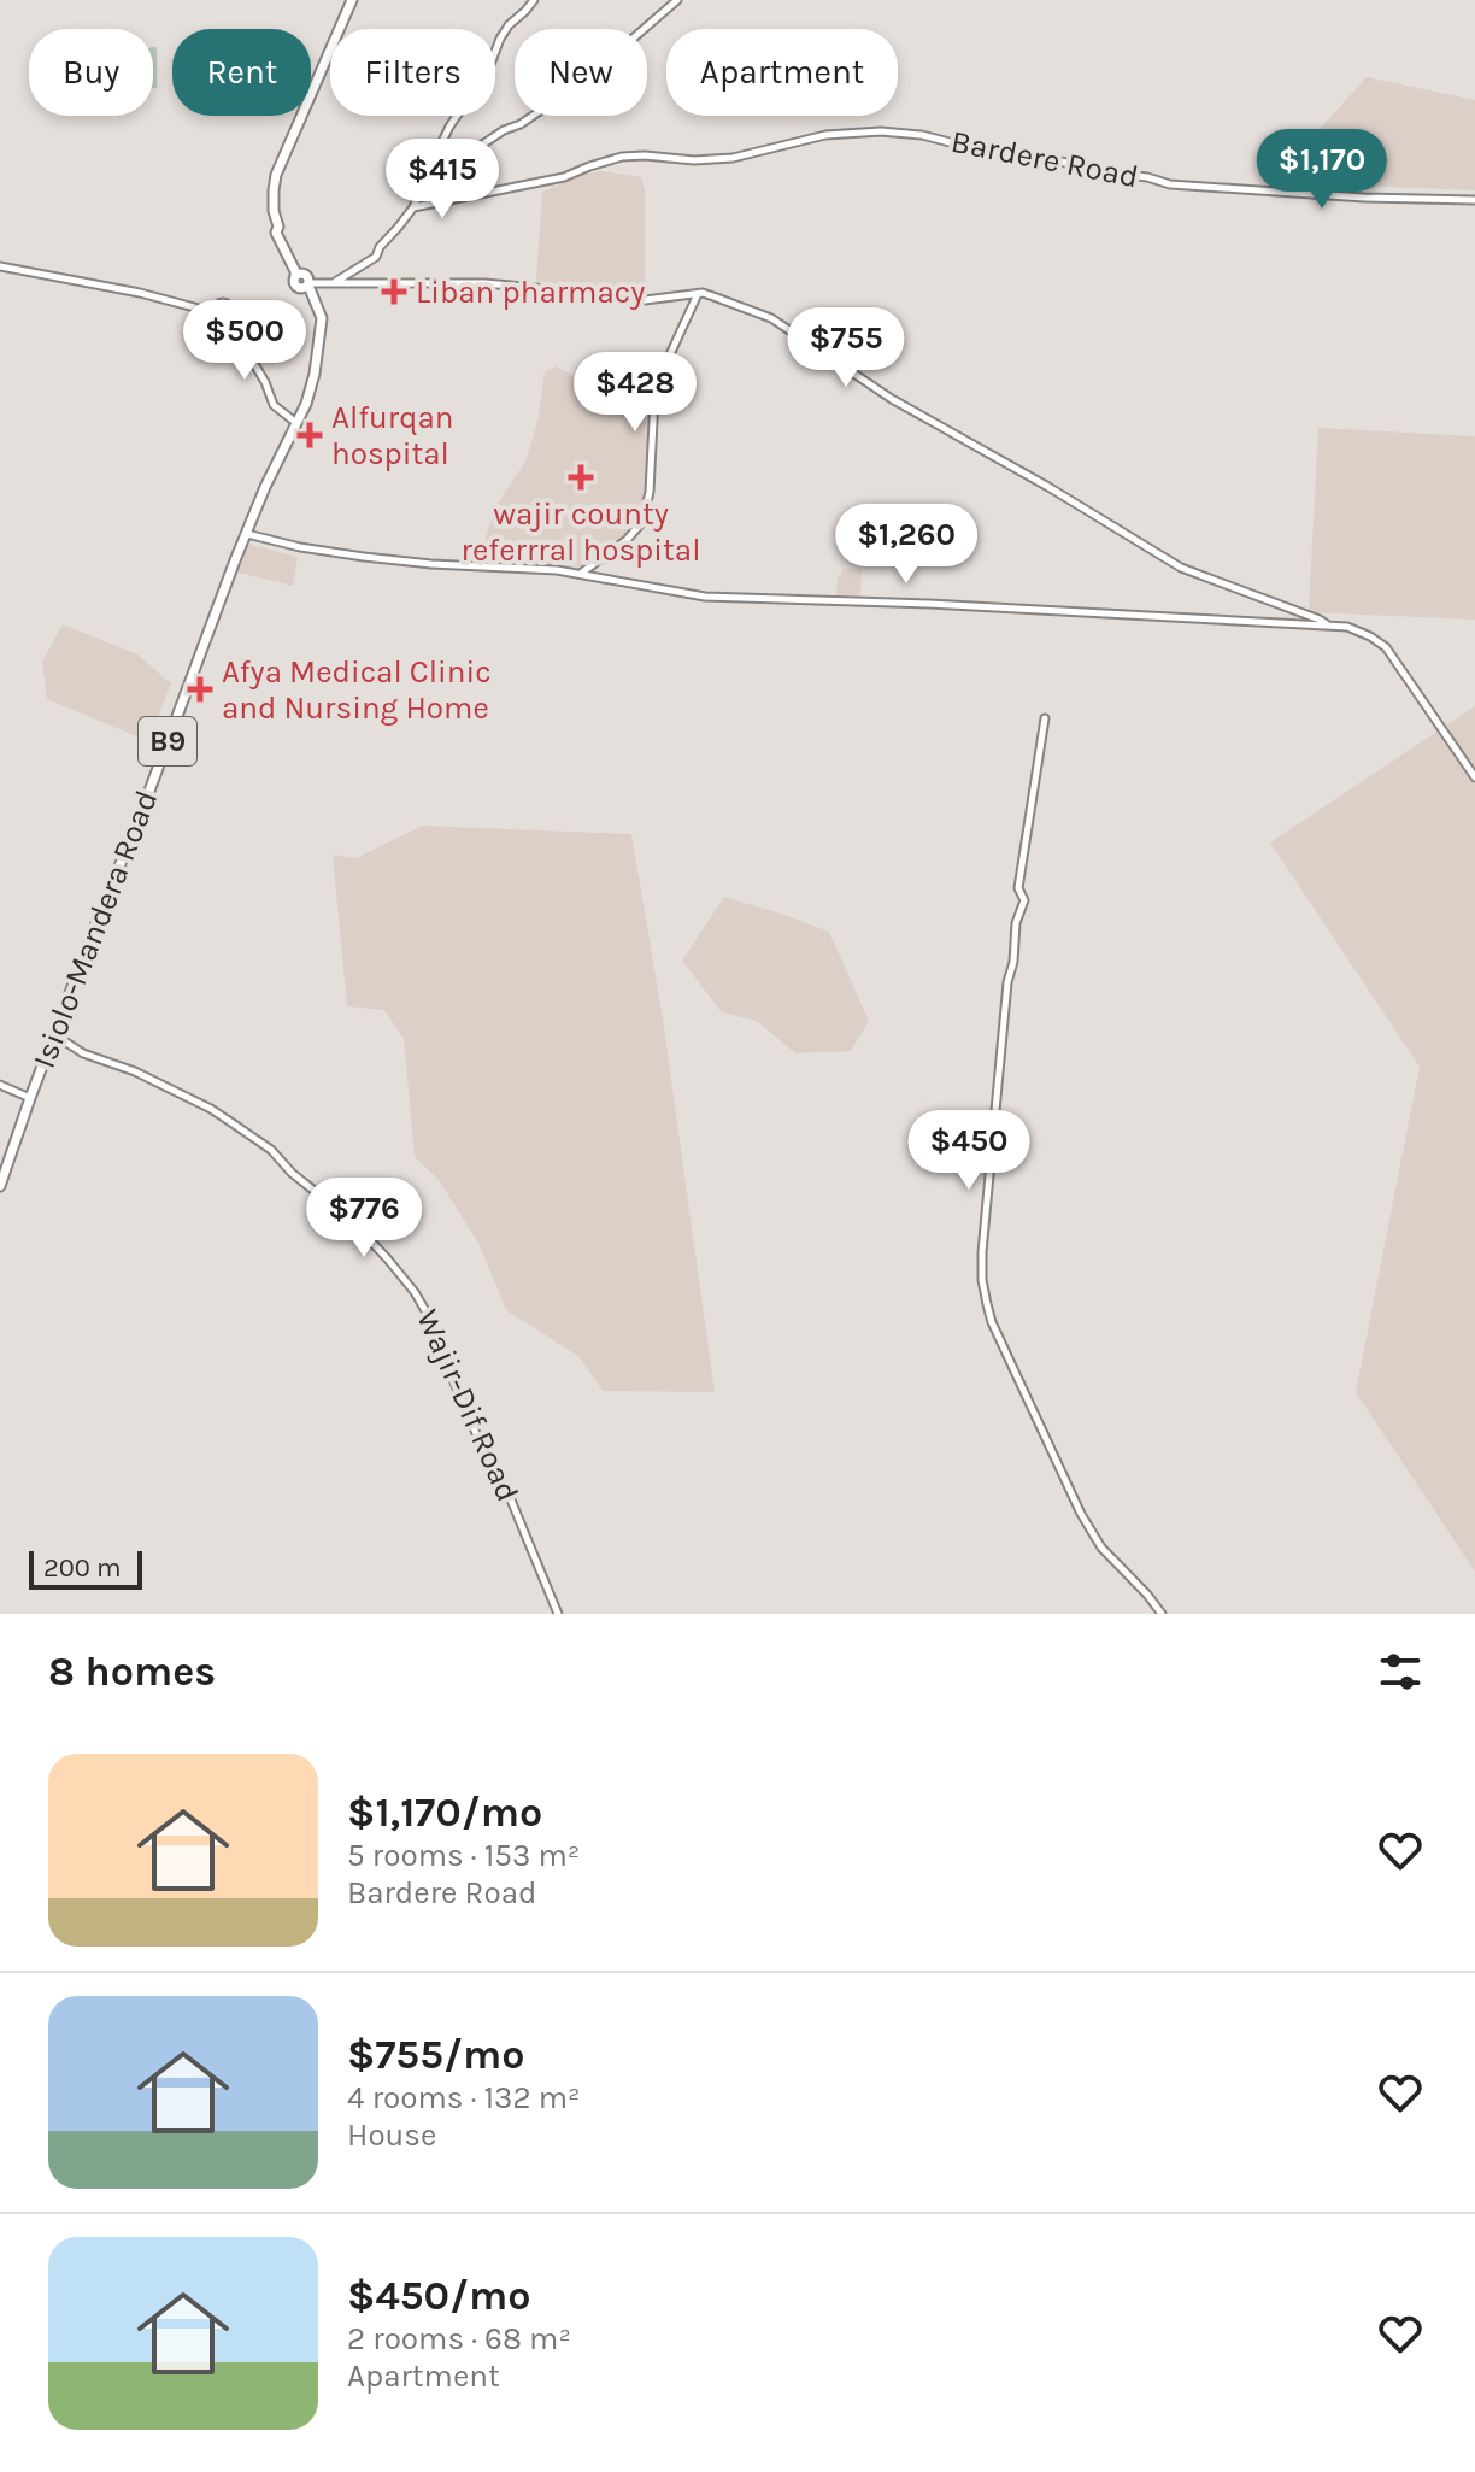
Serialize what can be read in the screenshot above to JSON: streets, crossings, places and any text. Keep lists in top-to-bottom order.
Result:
{
  "streets": {
    "highway": ["B9", "Isiolo-Mandera Road"],
    "street": ["Bardere Road", "Wajir-Dif Road"]
  },
  "crossings": [
    ["Isiolo-Mandera Road", "Wajir-Dif Road"]
  ],
  "places": {
    "health": [
      "Liban pharmacy",
      "Alfurqan hospital",
      "wajir county referrral hospital",
      "Afya Medical Clinic and Nursing Home"
    ]
  },
  "scale_bar": "200 m",
  "page": {
    "chip": [
      "Buy",
      "Rent",
      "Filters",
      "New",
      "Apartment"
    ],
    "price": [
      "$1,170",
      "$415",
      "$500",
      "$755",
      "$428",
      "$1,260",
      "$450",
      "$776"
    ],
    "scale": "200 m",
    "heading": "8 homes",
    "list": [
      {
        "name": "$1,170/mo",
        "note": "5 rooms · 153 m² · Bardere Road"
      },
      {
        "name": "$755/mo",
        "note": "4 rooms · 132 m² · House"
      },
      {
        "name": "$450/mo",
        "note": "2 rooms · 68 m² · Apartment"
      }
    ]
  }
}
